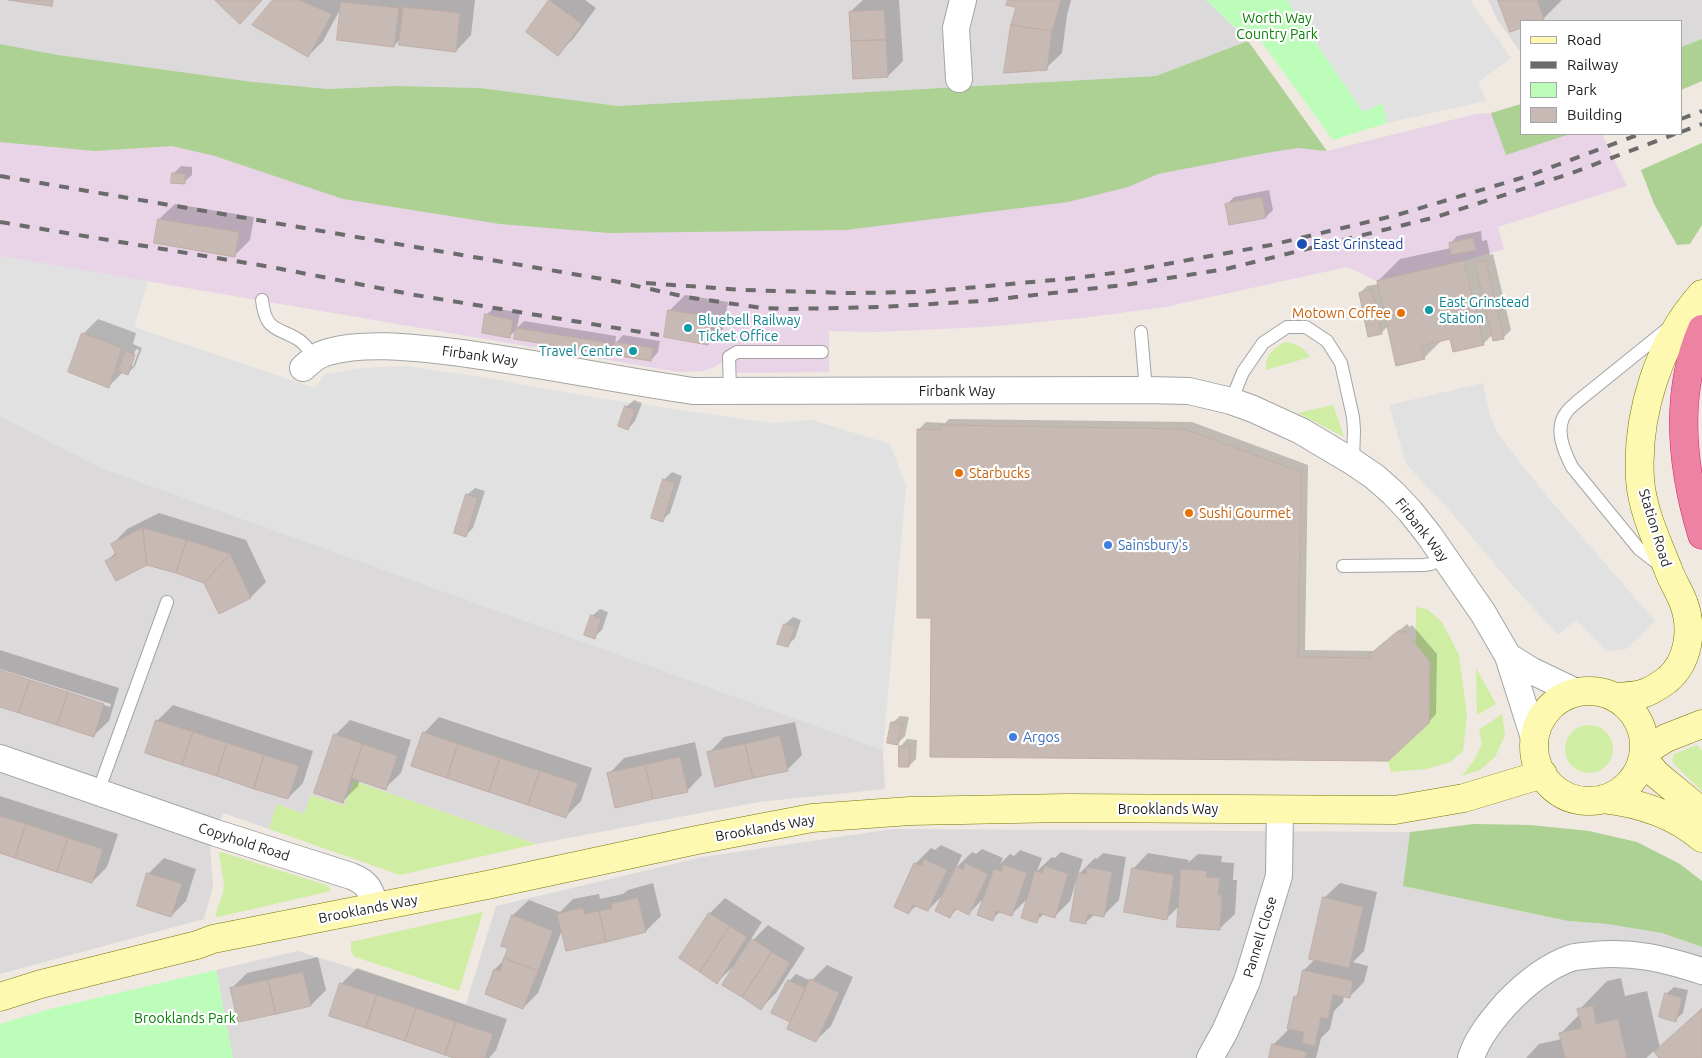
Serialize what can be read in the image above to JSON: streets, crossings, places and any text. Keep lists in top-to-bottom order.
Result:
{
  "streets": {
    "main road": ["Station Road", "Brooklands Way"],
    "street": ["Firbank Way", "Copyhold Road", "Pannell Close"]
  },
  "crossings": [
    ["Firbank Way", "Station Road"],
    ["Firbank Way", "Brooklands Way"],
    ["Station Road", "Brooklands Way"],
    ["Brooklands Way", "Copyhold Road"],
    ["Brooklands Way", "Pannell Close"]
  ],
  "parks": ["Worth Way Country Park", "Brooklands Park"],
  "places": [
    "East Grinstead",
    "East Grinstead Station",
    "Motown Coffee",
    "Bluebell Railway Ticket Office",
    "Travel Centre",
    "Starbucks",
    "Sushi Gourmet",
    "Sainsbury's",
    "Argos"
  ],
  "legend": [
    "Road",
    "Railway",
    "Park",
    "Building"
  ]
}
